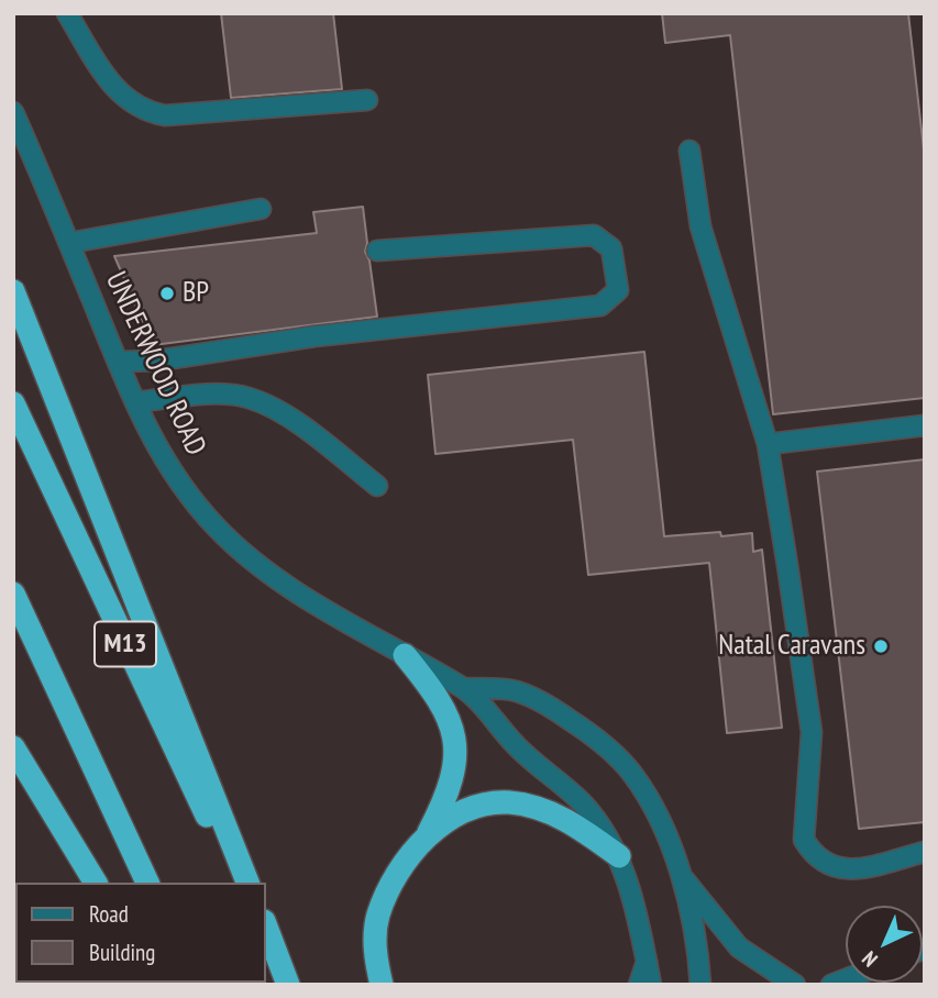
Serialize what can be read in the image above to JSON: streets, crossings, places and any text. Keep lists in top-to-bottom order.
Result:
{
  "streets": {
    "highway": ["M13"],
    "street": ["UNDERWOOD ROAD"]
  },
  "places": ["BP", "Natal Caravans"],
  "legend": ["Road", "Building"],
  "north": "bottom left"
}
